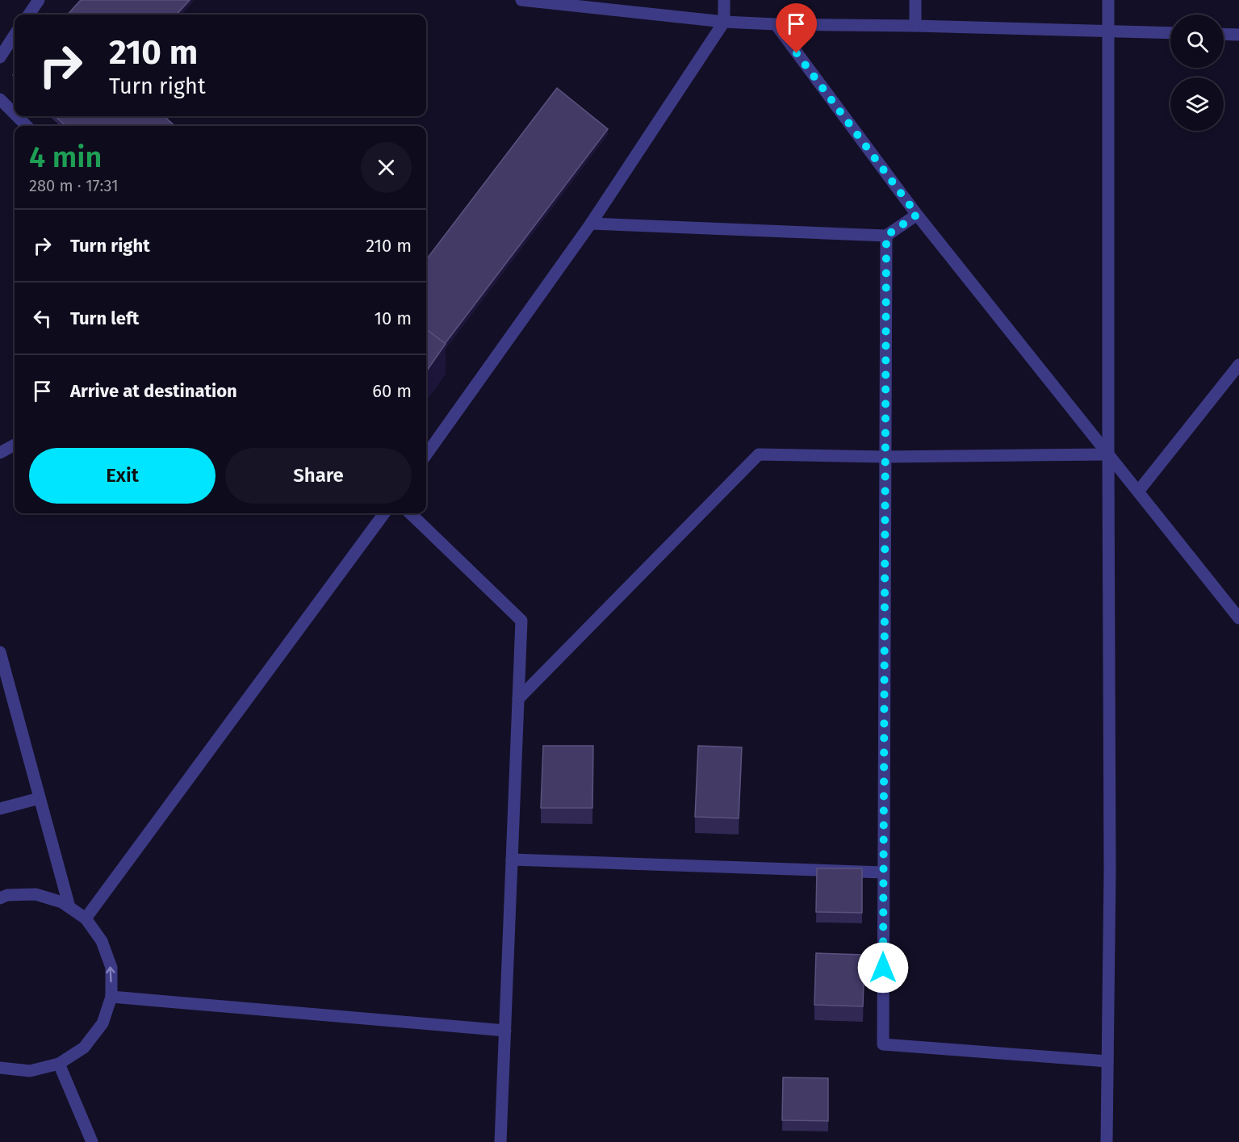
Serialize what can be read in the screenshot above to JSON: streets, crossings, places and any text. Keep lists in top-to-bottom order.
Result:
{
  "page": {
    "turn": ["210 m", "Turn right"],
    "heading": ["4 min", "280 m · 17:31"],
    "list": [
      {
        "name": "Turn right",
        "value": "210 m"
      },
      {
        "name": "Turn left",
        "value": "10 m"
      },
      {
        "name": "Arrive at destination",
        "value": "60 m"
      }
    ],
    "buttons": ["Exit", "Share"]
  }
}
